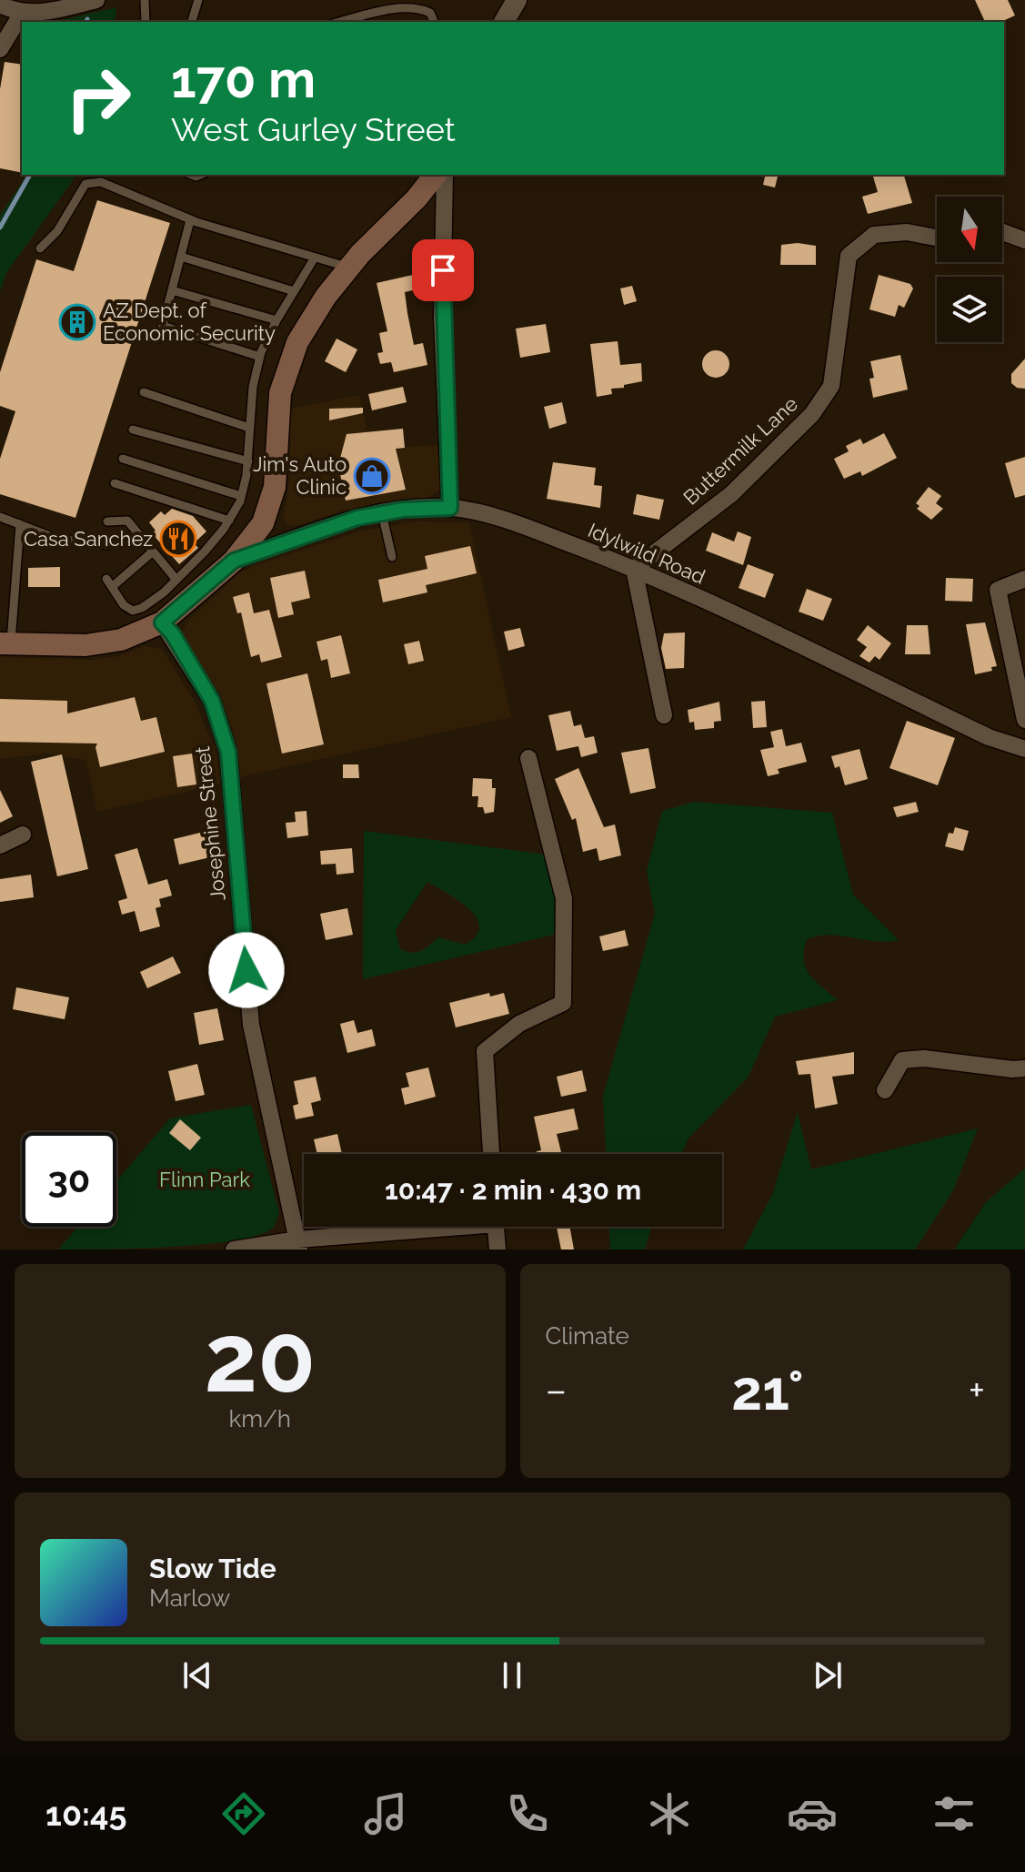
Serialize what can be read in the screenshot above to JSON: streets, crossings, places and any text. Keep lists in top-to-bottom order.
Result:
{
  "streets": {
    "street": ["Buttermilk Lane", "Idylwild Road", "Josephine Street"]
  },
  "crossings": [
    ["Buttermilk Lane", "Idylwild Road"]
  ],
  "parks": ["Flinn Park"],
  "places": {
    "building": ["AZ Dept. of Economic Security"],
    "shop": ["Jim's Auto Clinic"],
    "restaurant": ["Casa Sanchez"]
  },
  "north": "bottom",
  "page": {
    "turn": ["170 m", "West Gurley Street"],
    "limit": "30",
    "trip": "10:47 · 2 min · 430 m",
    "tile": [
      ["20", "km/h"],
      "Climate"
    ],
    "heat": ["−", "21°", "+"],
    "song": ["Slow Tide", "Marlow"],
    "tabs": "10:45"
  }
}
